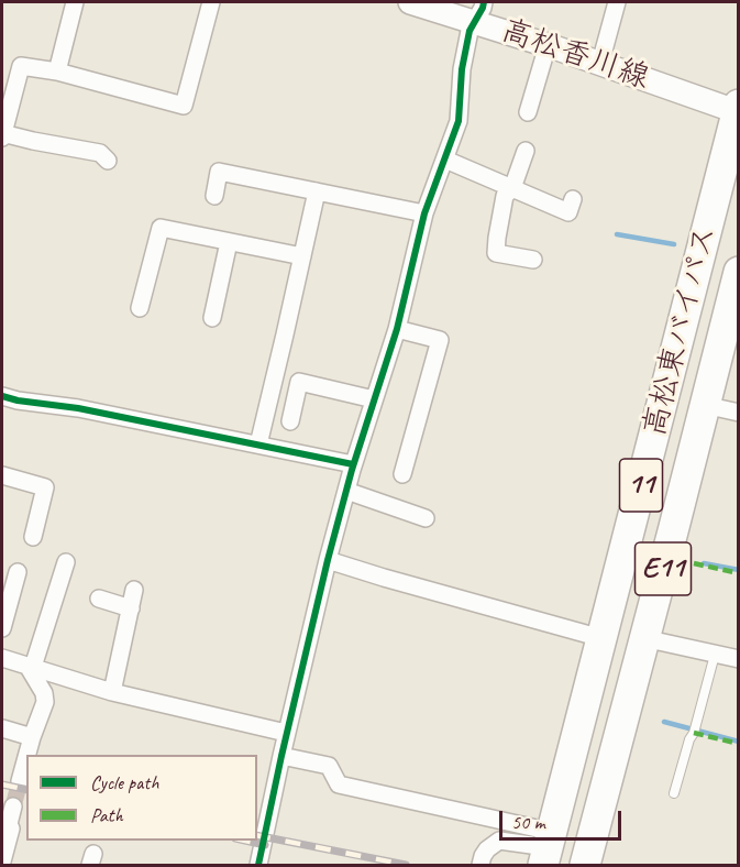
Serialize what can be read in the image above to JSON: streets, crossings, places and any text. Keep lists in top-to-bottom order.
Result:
{
  "streets": {
    "highway": ["高松東バイパス", "11", "E11"],
    "main road": ["高松香川線"]
  },
  "crossings": [
    ["高松香川線", "高松東バイパス"],
    ["高松東バイパス", "E11"]
  ],
  "legend": ["Cycle path", "Path"],
  "scale_bar": "50 m"
}
